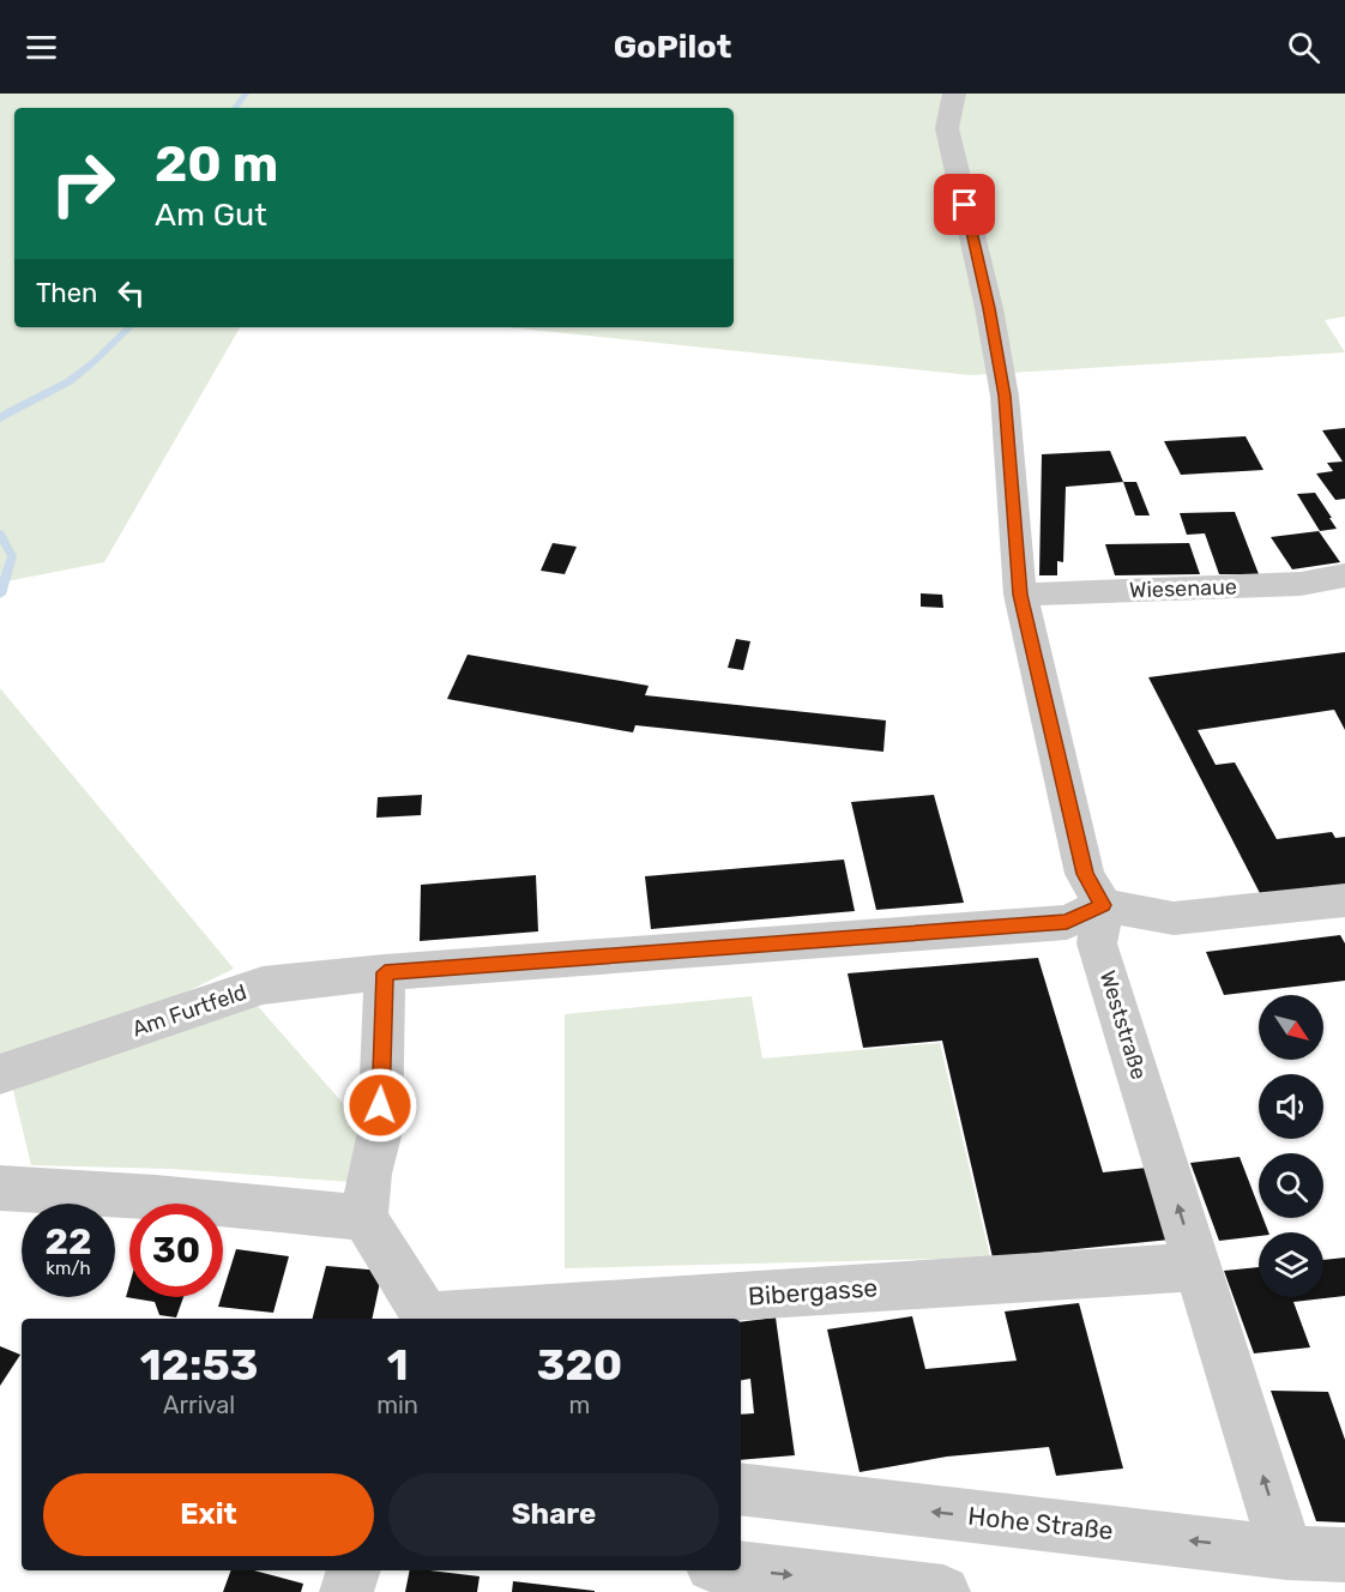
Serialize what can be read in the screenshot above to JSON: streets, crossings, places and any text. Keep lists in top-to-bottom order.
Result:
{
  "streets": {
    "street": [
      "Wiesenaue",
      "Am Furtfeld",
      "Weststraße",
      "Bibergasse",
      "Hohe Straße"
    ]
  },
  "crossings": [
    ["Am Furtfeld", "Weststraße"],
    ["Weststraße", "Bibergasse"],
    ["Weststraße", "Hohe Straße"]
  ],
  "one_way": ["Weststraße"],
  "north": "bottom right",
  "page": {
    "header": "GoPilot",
    "turn": ["20 m", "Am Gut"],
    "then": "Then",
    "speed": "22 km/h",
    "limit": "30",
    "eta": [
      "12:53",
      "Arrival",
      "1",
      "min",
      "320",
      "m"
    ],
    "buttons": ["Exit", "Share"]
  }
}
